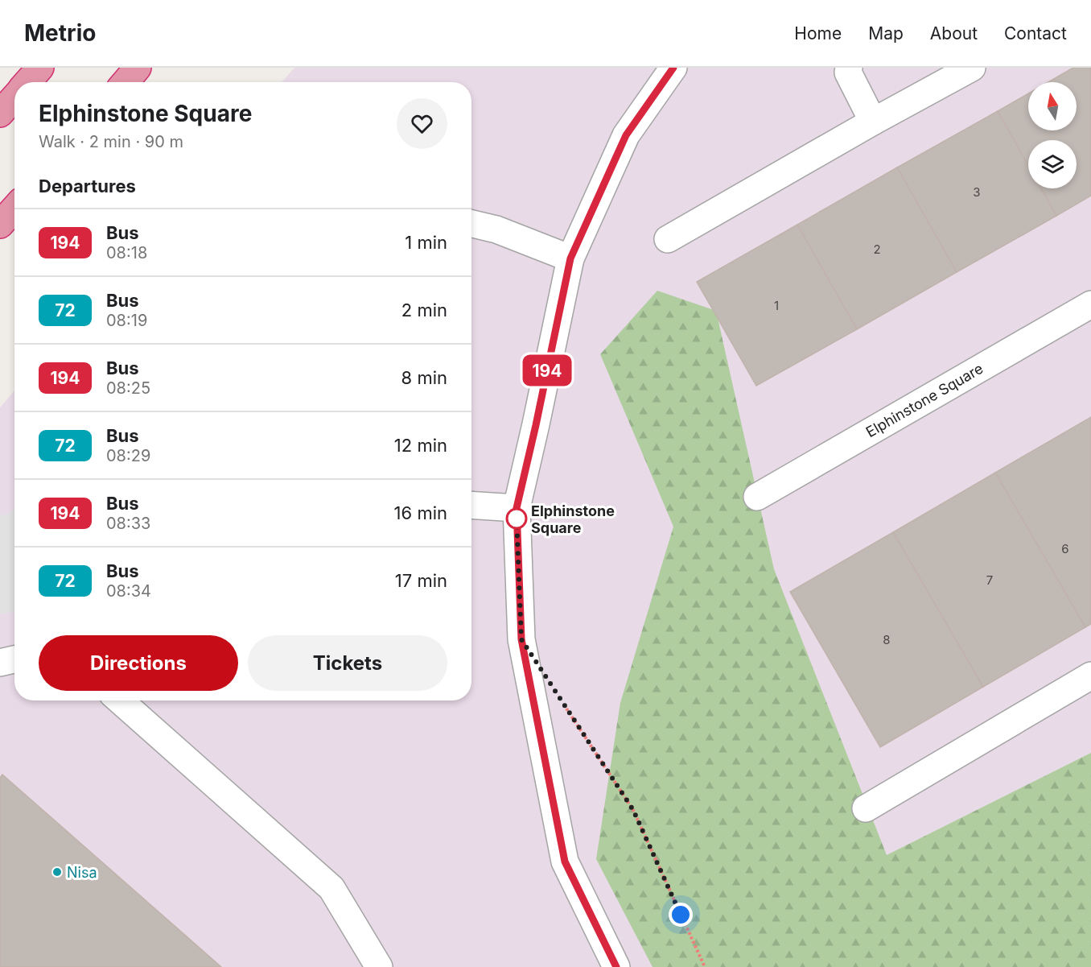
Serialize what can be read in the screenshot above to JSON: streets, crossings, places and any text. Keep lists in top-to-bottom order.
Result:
{
  "streets": {
    "street": ["Elphinstone Square"]
  },
  "places": ["Elphinstone Square", "Nisa"],
  "lines": ["bus line 194"],
  "house_numbers": [
    "3",
    "2",
    "1",
    "6",
    "7",
    "8"
  ],
  "north": "top",
  "page": {
    "header": "Metrio",
    "nav": [
      "Home",
      "Map",
      "About",
      "Contact"
    ],
    "on_map": "194",
    "heading": [
      ["Elphinstone Square", "Walk · 2 min · 90 m"],
      "Departures"
    ],
    "list": [
      {
        "mark": "194",
        "name": "Bus",
        "note": "08:18",
        "value": "1 min"
      },
      {
        "mark": "72",
        "name": "Bus",
        "note": "08:19",
        "value": "2 min"
      },
      {
        "mark": "194",
        "name": "Bus",
        "note": "08:25",
        "value": "8 min"
      },
      {
        "mark": "72",
        "name": "Bus",
        "note": "08:29",
        "value": "12 min"
      },
      {
        "mark": "194",
        "name": "Bus",
        "note": "08:33",
        "value": "16 min"
      },
      {
        "mark": "72",
        "name": "Bus",
        "note": "08:34",
        "value": "17 min"
      }
    ],
    "buttons": ["Directions", "Tickets"]
  }
}
